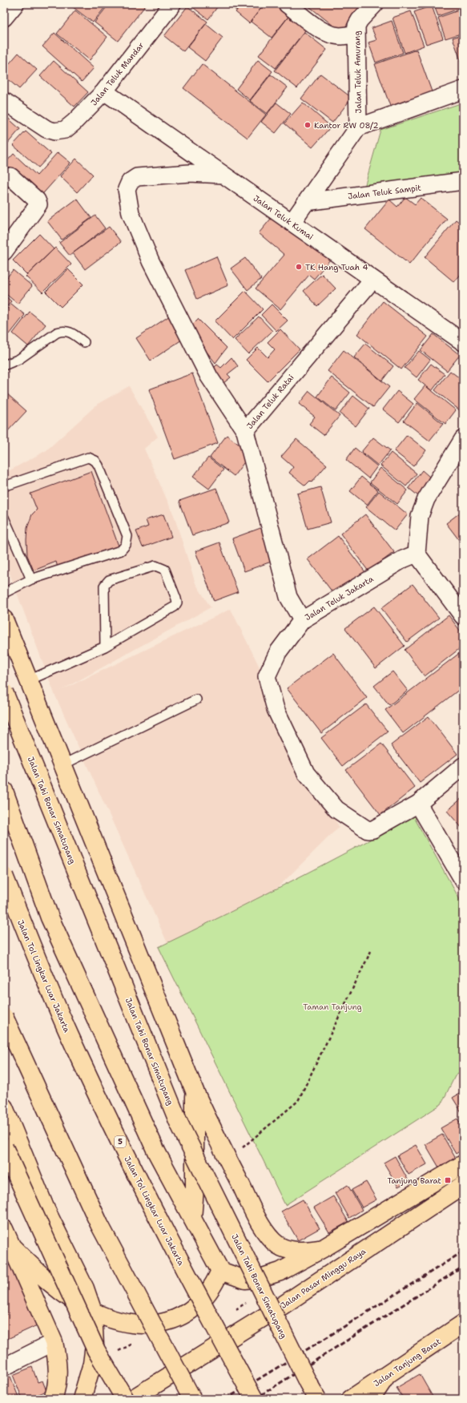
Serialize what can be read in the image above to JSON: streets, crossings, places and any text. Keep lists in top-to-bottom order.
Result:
{
  "streets": {
    "main road": [
      "Jalan Tahi Bonar Simatupang",
      "Jalan Tol Lingkar Luar Jakarta",
      "5",
      "Jalan Pasar Minggu Raya",
      "Jalan Tanjung Barat"
    ],
    "street": [
      "Jalan Teluk Amurang",
      "Jalan Teluk Mandar",
      "Jalan Teluk Sampit",
      "Jalan Teluk Kumai",
      "Jalan Teluk Ratai",
      "Jalan Teluk Jakarta"
    ]
  },
  "crossings": [
    ["Jalan Teluk Mandar", "Jalan Teluk Kumai"],
    ["Jalan Teluk Kumai", "Jalan Teluk Ratai"],
    ["Jalan Teluk Ratai", "Jalan Teluk Jakarta"]
  ],
  "parks": ["Taman Tanjung"],
  "places": {
    "other": ["Kantor RW 08/2", "TK Hang Tuah 4"],
    "transit": ["Tanjung Barat"]
  }
}
